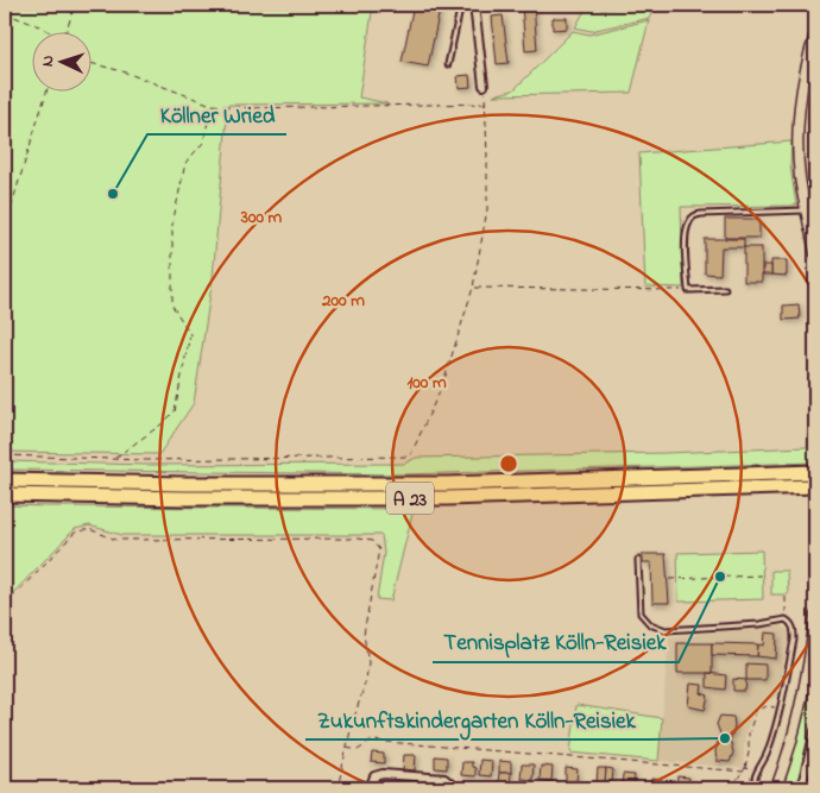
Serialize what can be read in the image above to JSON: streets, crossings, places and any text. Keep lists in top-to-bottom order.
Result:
{
  "streets": {
    "highway": ["A 23"]
  },
  "places": ["Köllner Wried", "Tennisplatz Kölln-Reisiek", "Zukunftskindergarten Kölln-Reisiek"],
  "north": "left",
  "rings": ["300 m", "200 m", "100 m"]
}
